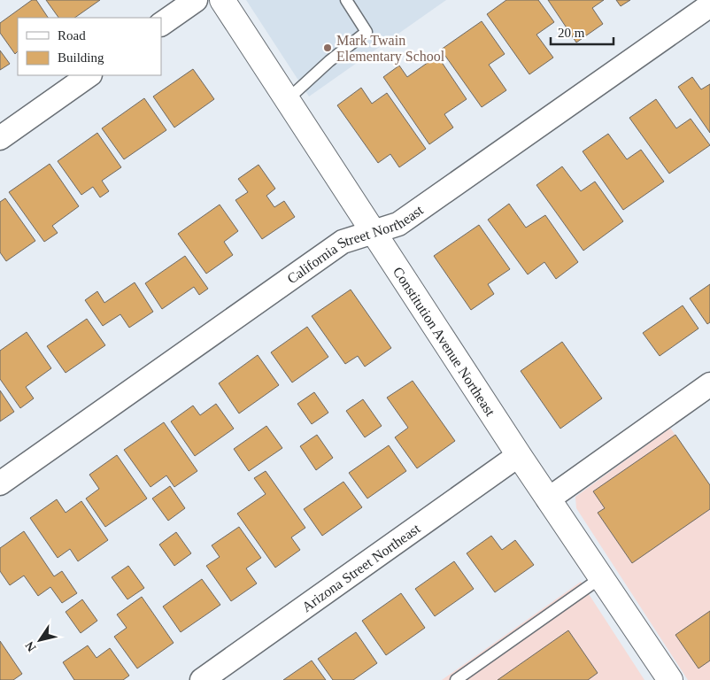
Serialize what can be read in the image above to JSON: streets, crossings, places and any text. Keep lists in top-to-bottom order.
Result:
{
  "streets": {
    "street": ["California Street Northeast", "Constitution Avenue Northeast", "Arizona Street Northeast"]
  },
  "crossings": [
    ["California Street Northeast", "Constitution Avenue Northeast"],
    ["Constitution Avenue Northeast", "Arizona Street Northeast"]
  ],
  "places": ["Mark Twain Elementary School"],
  "legend": ["Road", "Building"],
  "scale_bar": "20 m",
  "north": "bottom left"
}
